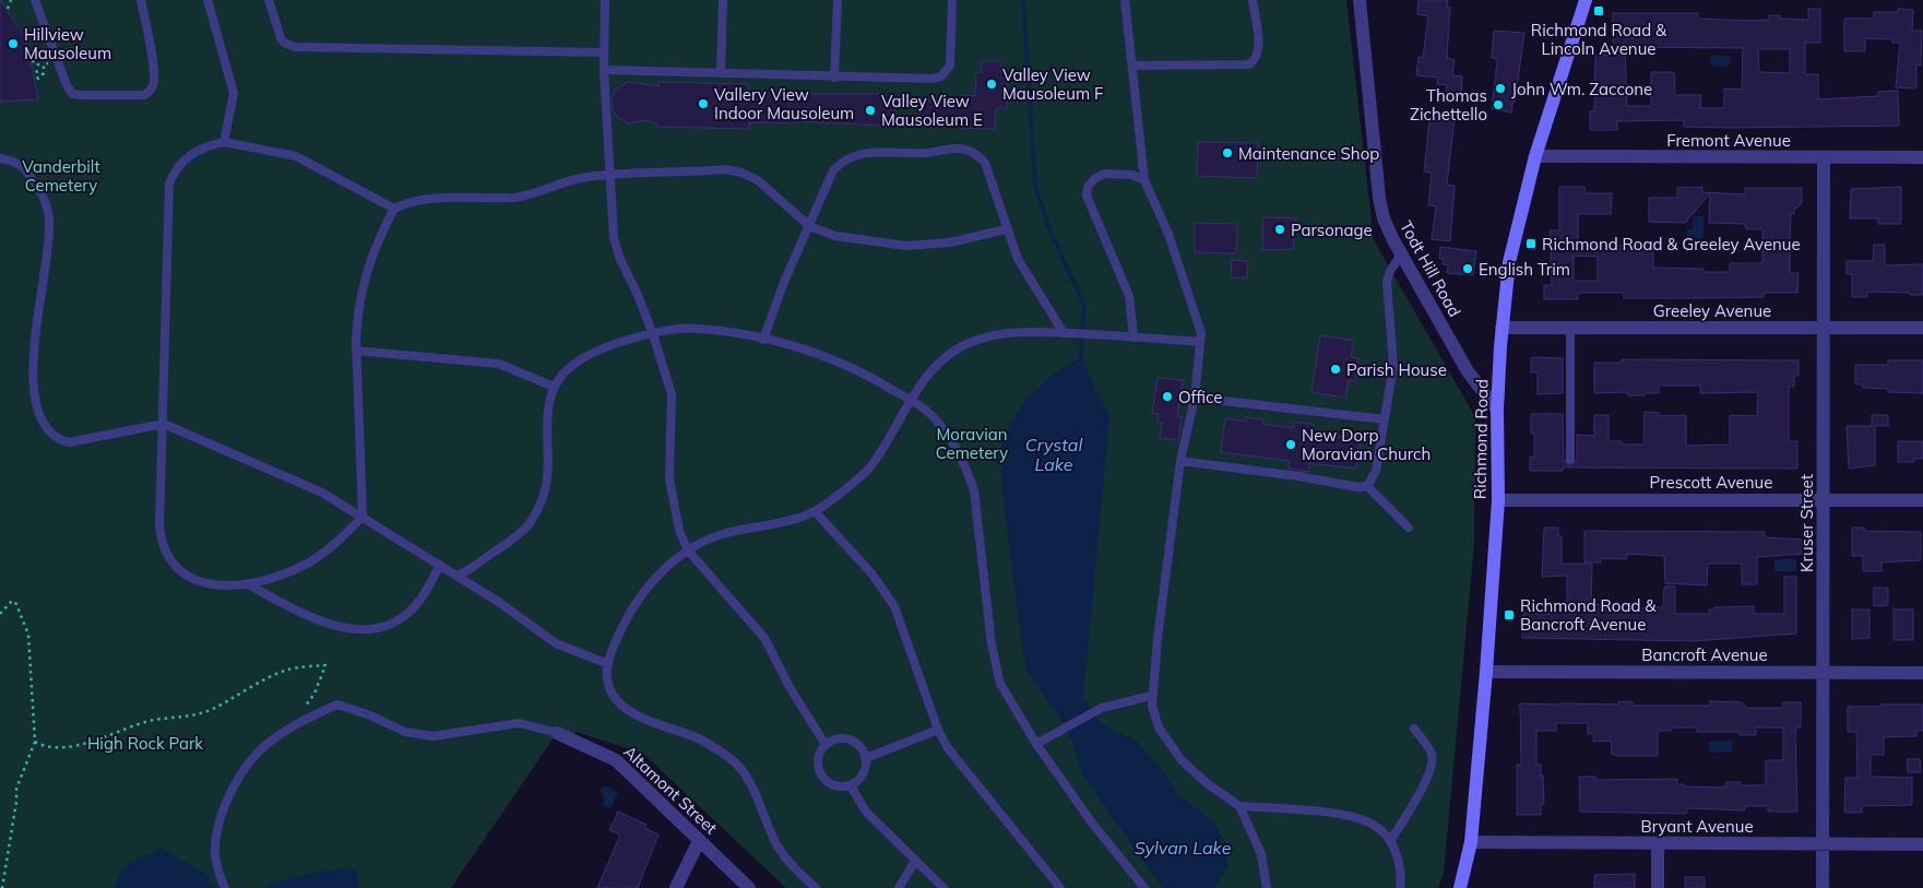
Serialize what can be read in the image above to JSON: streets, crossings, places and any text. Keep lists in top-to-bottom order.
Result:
{
  "streets": {
    "main road": ["Richmond Road"],
    "street": [
      "Fremont Avenue",
      "Todt Hill Road",
      "Greeley Avenue",
      "Prescott Avenue",
      "Kruser Street",
      "Bancroft Avenue",
      "Altamont Street",
      "Bryant Avenue"
    ]
  },
  "crossings": [
    ["Fremont Avenue", "Richmond Road"],
    ["Fremont Avenue", "Kruser Street"],
    ["Todt Hill Road", "Richmond Road"],
    ["Greeley Avenue", "Richmond Road"],
    ["Greeley Avenue", "Kruser Street"],
    ["Richmond Road", "Prescott Avenue"],
    ["Richmond Road", "Bancroft Avenue"],
    ["Richmond Road", "Bryant Avenue"],
    ["Prescott Avenue", "Kruser Street"],
    ["Kruser Street", "Bancroft Avenue"],
    ["Kruser Street", "Bryant Avenue"]
  ],
  "water": ["Crystal Lake", "Sylvan Lake"],
  "parks": ["Vanderbilt Cemetery", "Moravian Cemetery", "High Rock Park"],
  "places": {
    "transit": ["Richmond Road & Lincoln Avenue", "Richmond Road & Greeley Avenue", "Richmond Road & Bancroft Avenue"],
    "other": [
      "Hillview Mausoleum",
      "Valley View Mausoleum F",
      "John Wm. Zaccone",
      "Vallery View Indoor Mausoleum",
      "Thomas Zichettello",
      "Valley View Mausoleum E",
      "Maintenance Shop",
      "Parsonage",
      "English Trim",
      "Parish House",
      "Office",
      "New Dorp Moravian Church"
    ]
  }
}
